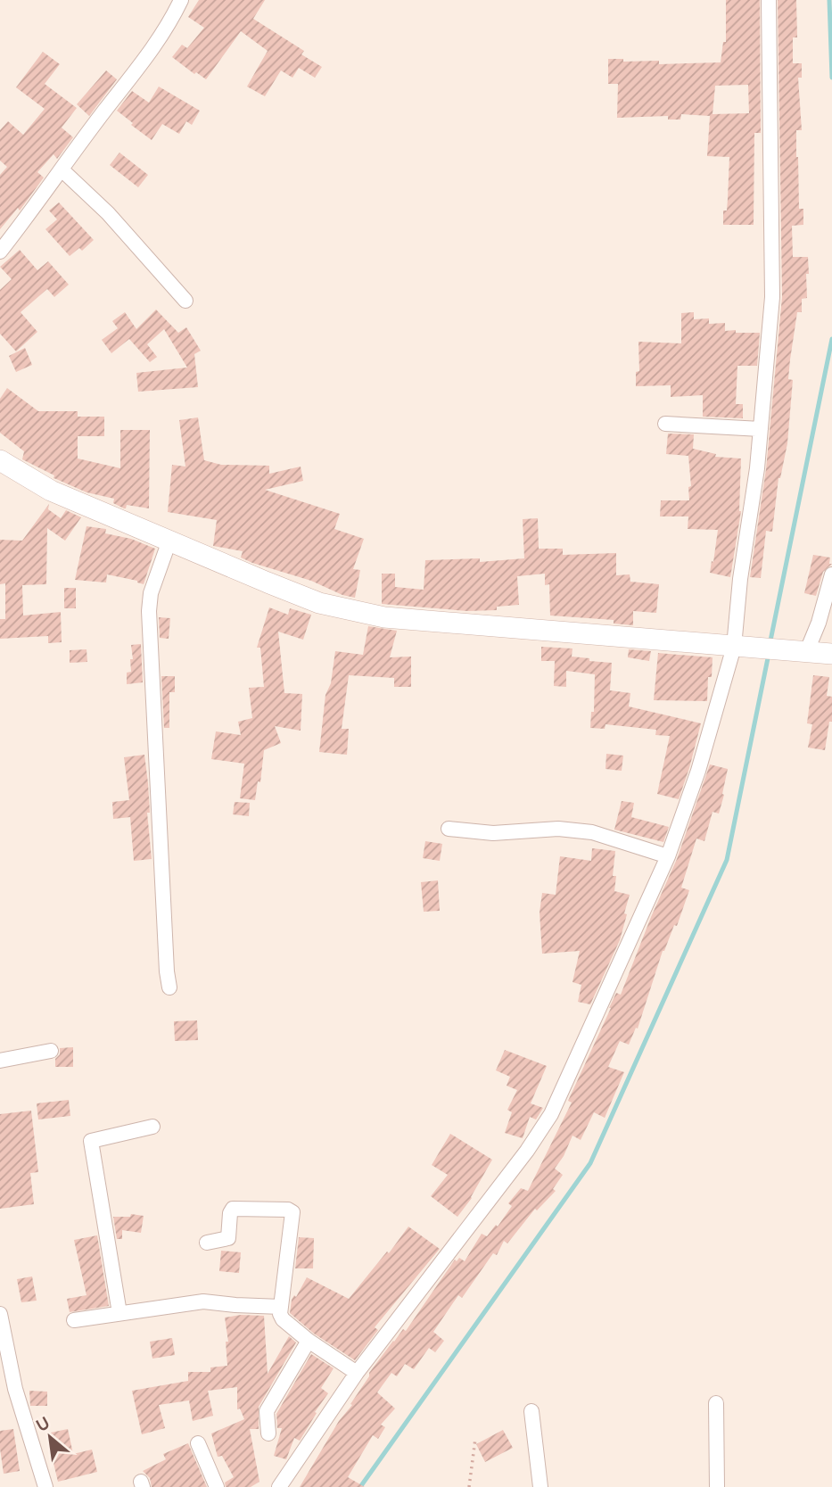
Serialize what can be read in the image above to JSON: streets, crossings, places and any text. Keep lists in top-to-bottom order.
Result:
{
  "north": "top left"
}
